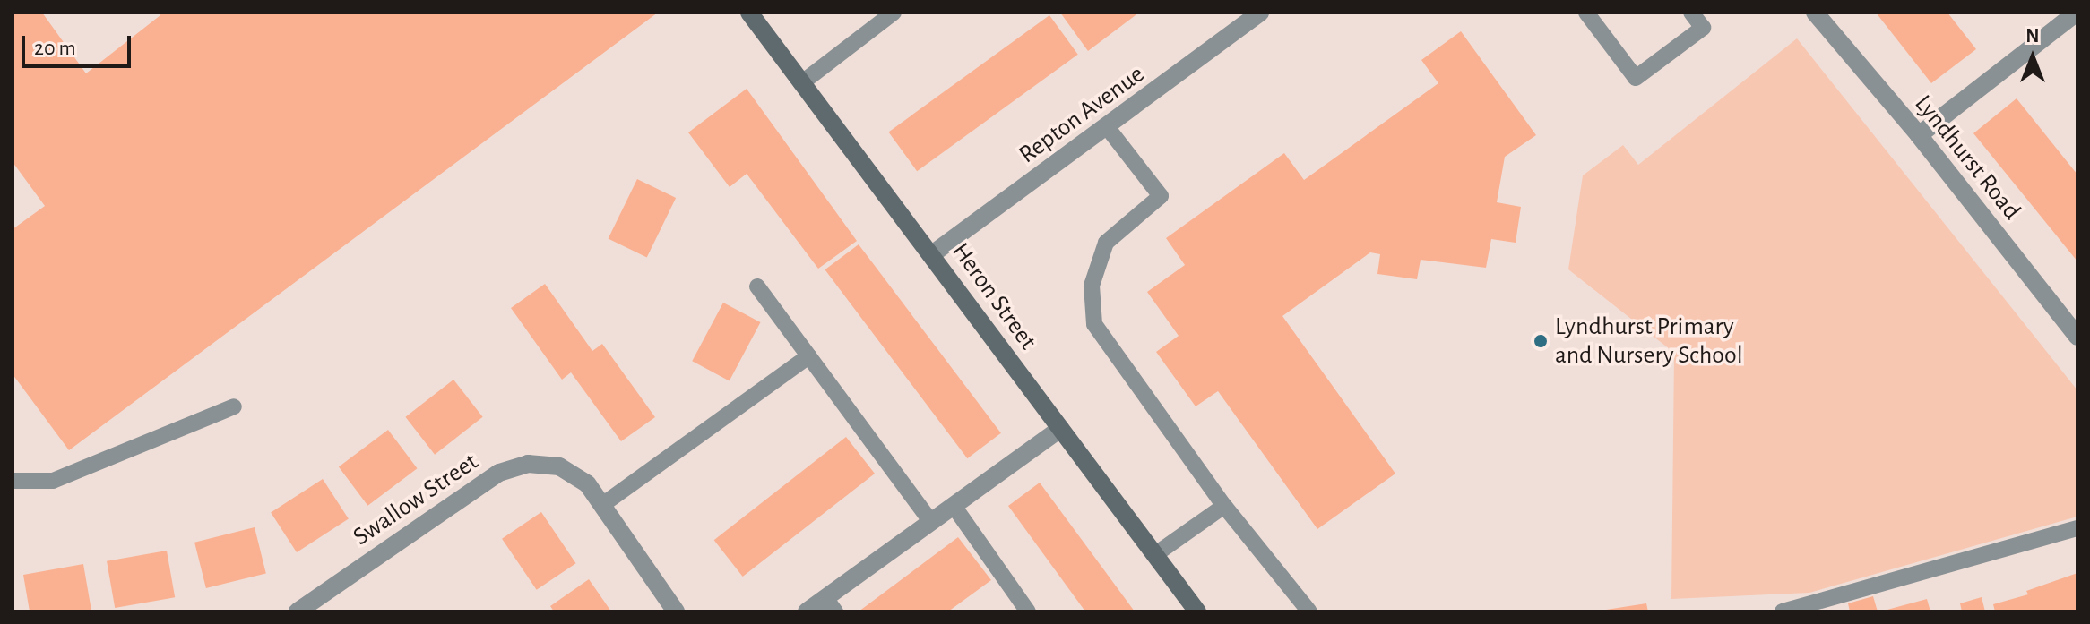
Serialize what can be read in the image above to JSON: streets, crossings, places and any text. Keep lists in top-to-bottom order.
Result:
{
  "streets": {
    "street": [
      "Repton Avenue",
      "Lyndhurst Road",
      "Heron Street",
      "Swallow Street"
    ]
  },
  "crossings": [
    ["Repton Avenue", "Heron Street"]
  ],
  "places": ["Lyndhurst Primary and Nursery School"],
  "scale_bar": "20 m",
  "north": "top"
}
